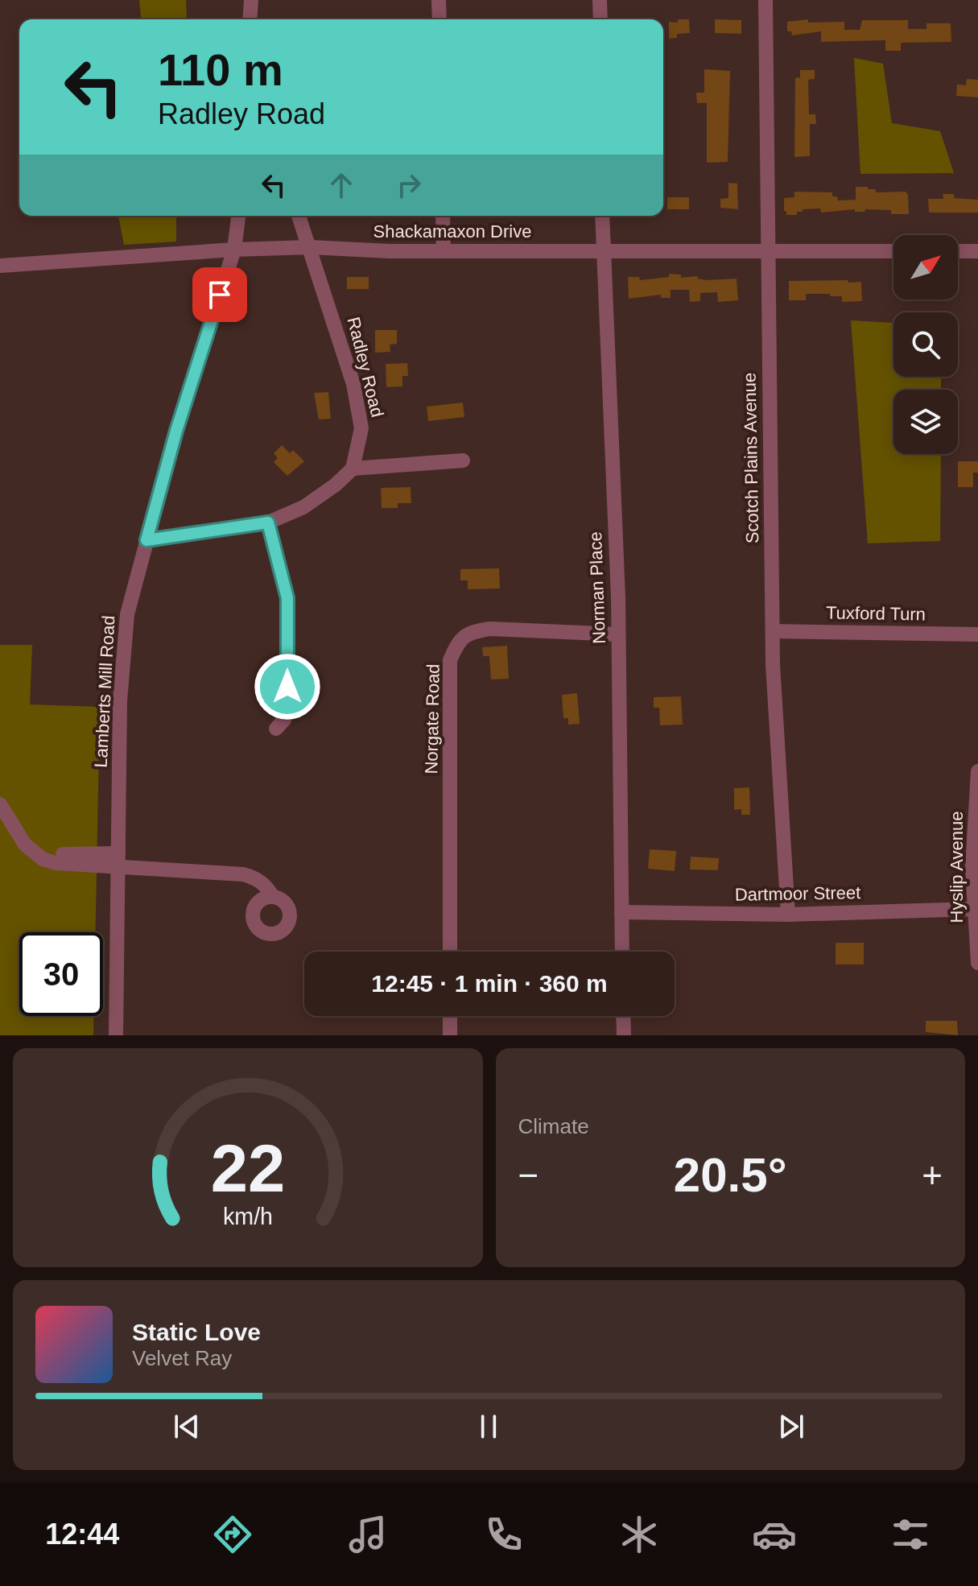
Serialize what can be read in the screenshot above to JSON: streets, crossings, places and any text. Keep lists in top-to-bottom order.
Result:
{
  "streets": {
    "street": [
      "Shackamaxon Drive",
      "Radley Road",
      "Scotch Plains Avenue",
      "Norman Place",
      "Tuxford Turn",
      "Lamberts Mill Road",
      "Norgate Road",
      "Hyslip Avenue",
      "Dartmoor Street"
    ]
  },
  "crossings": [
    ["Shackamaxon Drive", "Radley Road"],
    ["Shackamaxon Drive", "Scotch Plains Avenue"],
    ["Shackamaxon Drive", "Norman Place"],
    ["Shackamaxon Drive", "Lamberts Mill Road"],
    ["Scotch Plains Avenue", "Tuxford Turn"],
    ["Scotch Plains Avenue", "Dartmoor Street"],
    ["Norman Place", "Norgate Road"],
    ["Norman Place", "Dartmoor Street"],
    ["Hyslip Avenue", "Dartmoor Street"]
  ],
  "north": "top right",
  "page": {
    "turn": ["110 m", "Radley Road"],
    "limit": "30",
    "trip": "12:45 · 1 min · 360 m",
    "tile": "Climate",
    "heat": ["−", "20.5°", "+"],
    "song": ["Static Love", "Velvet Ray"],
    "tabs": "12:44",
    "gauge": ["22", "km/h"]
  }
}
